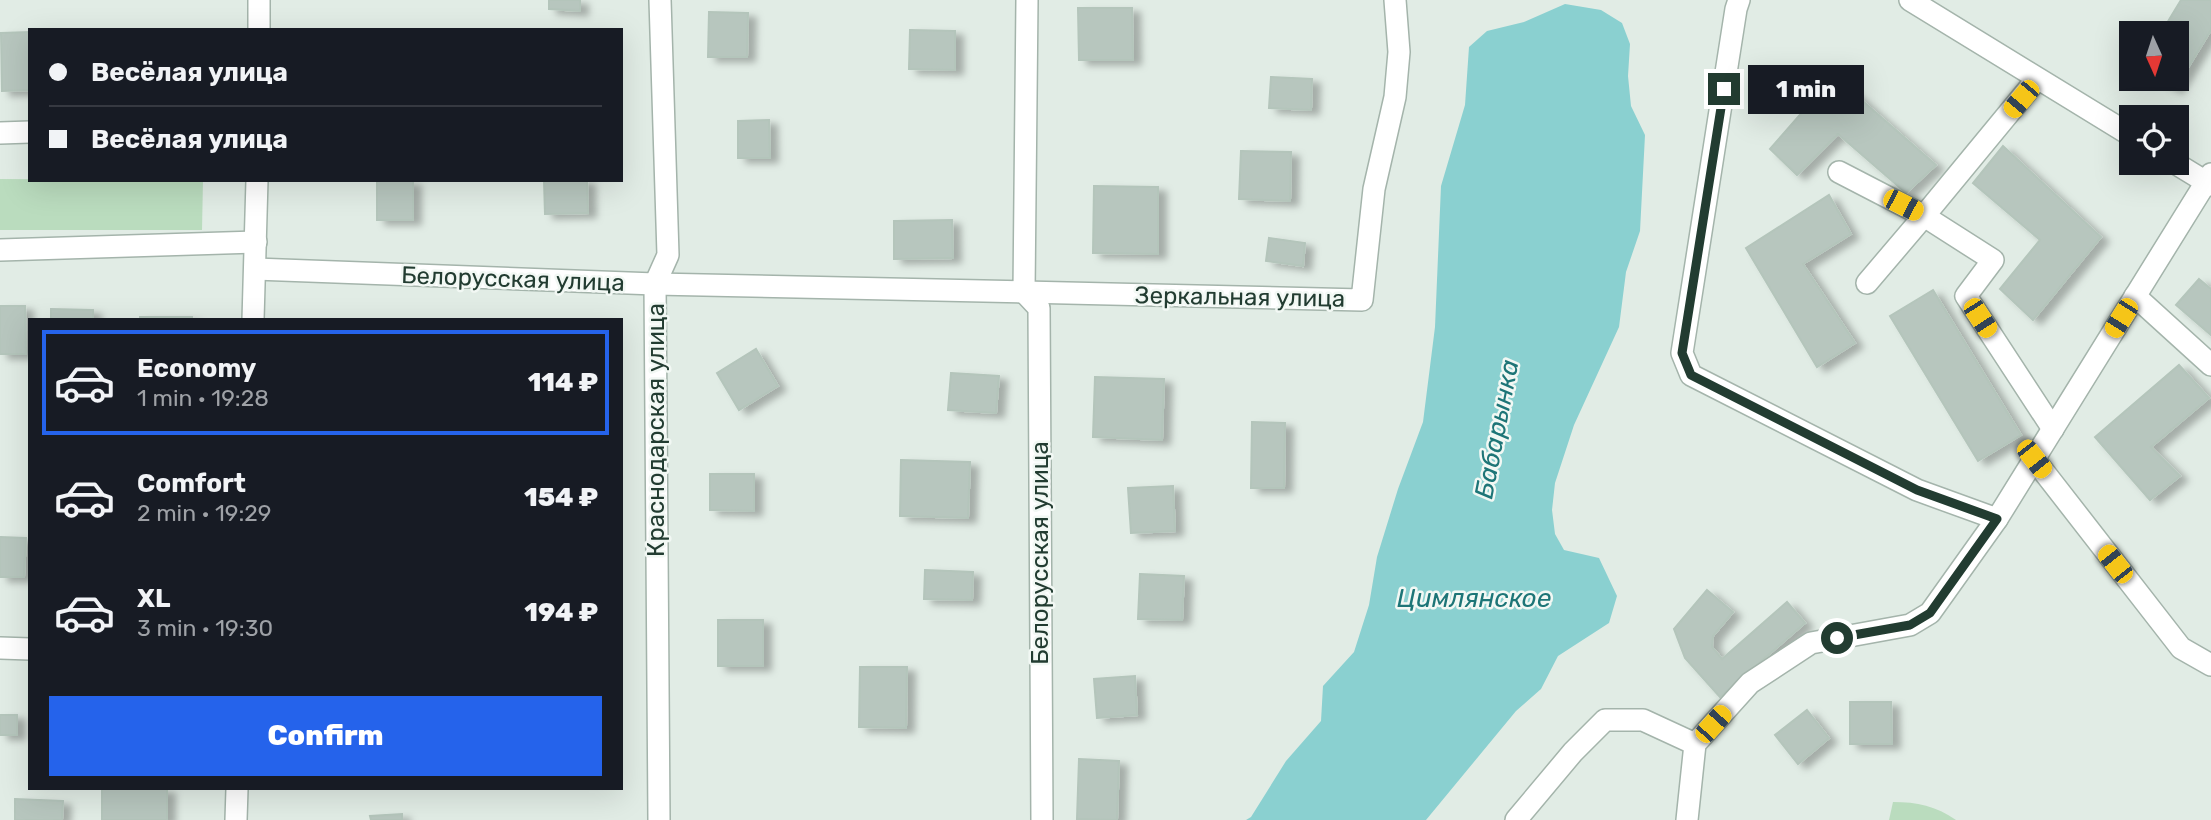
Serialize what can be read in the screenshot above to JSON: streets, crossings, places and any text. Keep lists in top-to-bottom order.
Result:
{
  "streets": {
    "street": ["Белорусская улица", "Зеркальная улица", "Краснодарская улица"]
  },
  "crossings": [
    ["Белорусская улица", "Зеркальная улица"],
    ["Белорусская улица", "Краснодарская улица"]
  ],
  "water": ["Бабарынка", "Цимлянское"],
  "north": "bottom",
  "page": {
    "banner": ["Весёлая улица", "Весёлая улица"],
    "bubble": "1 min",
    "list": [
      {
        "name": "Economy",
        "note": "1 min · 19:28",
        "value": "114 ₽"
      },
      {
        "name": "Comfort",
        "note": "2 min · 19:29",
        "value": "154 ₽"
      },
      {
        "name": "XL",
        "note": "3 min · 19:30",
        "value": "194 ₽"
      }
    ],
    "buttons": "Confirm"
  }
}
